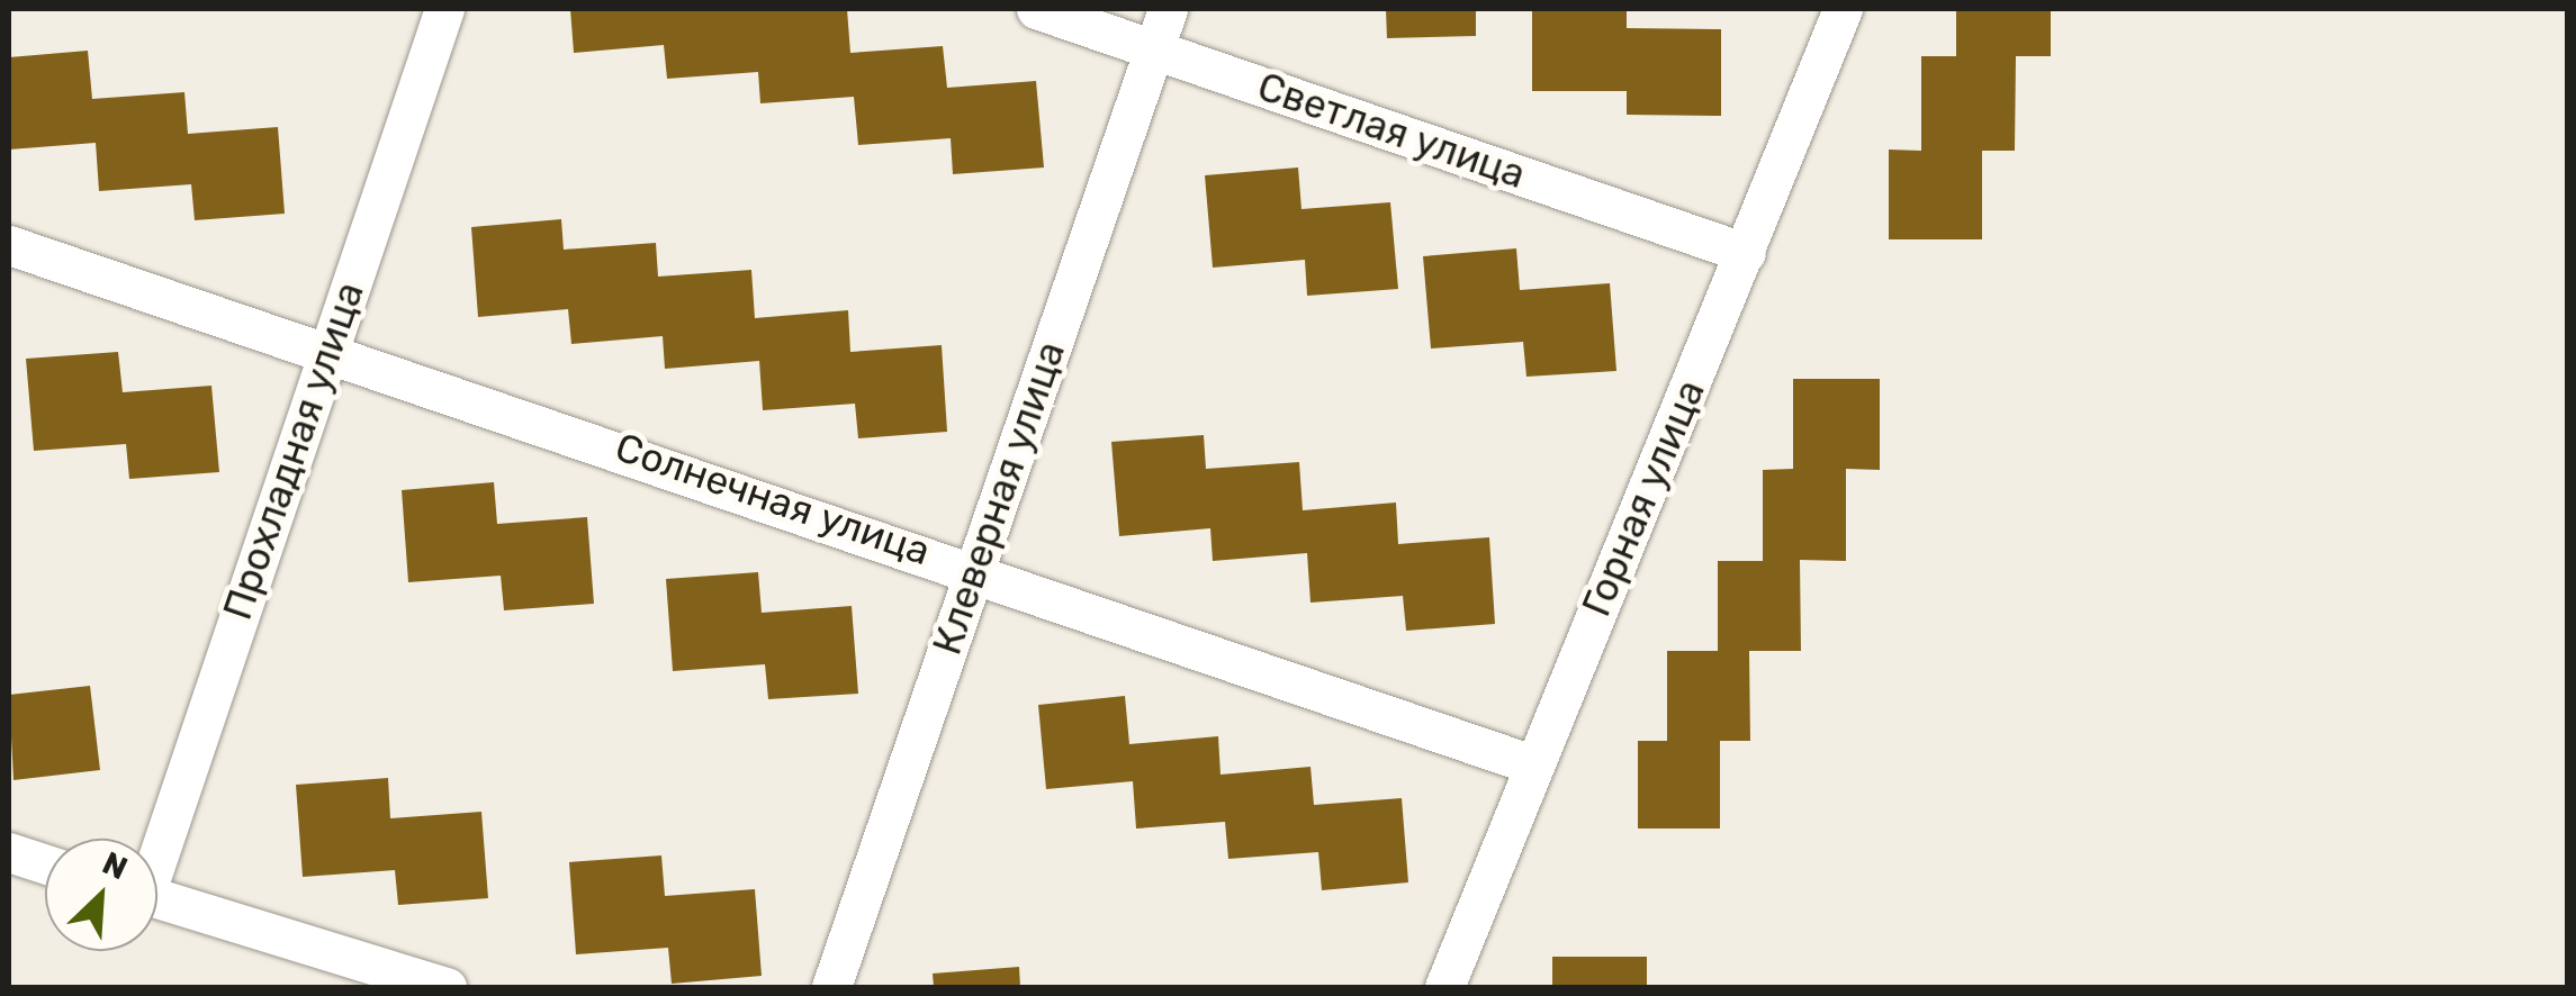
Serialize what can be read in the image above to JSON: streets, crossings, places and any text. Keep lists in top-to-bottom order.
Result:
{
  "streets": {
    "street": [
      "Светлая улица",
      "Прохладная улица",
      "Клеверная улица",
      "Горная улица",
      "Солнечная улица"
    ]
  },
  "crossings": [
    ["Светлая улица", "Клеверная улица"],
    ["Светлая улица", "Горная улица"],
    ["Прохладная улица", "Солнечная улица"],
    ["Клеверная улица", "Солнечная улица"],
    ["Горная улица", "Солнечная улица"]
  ],
  "north": "top right"
}
